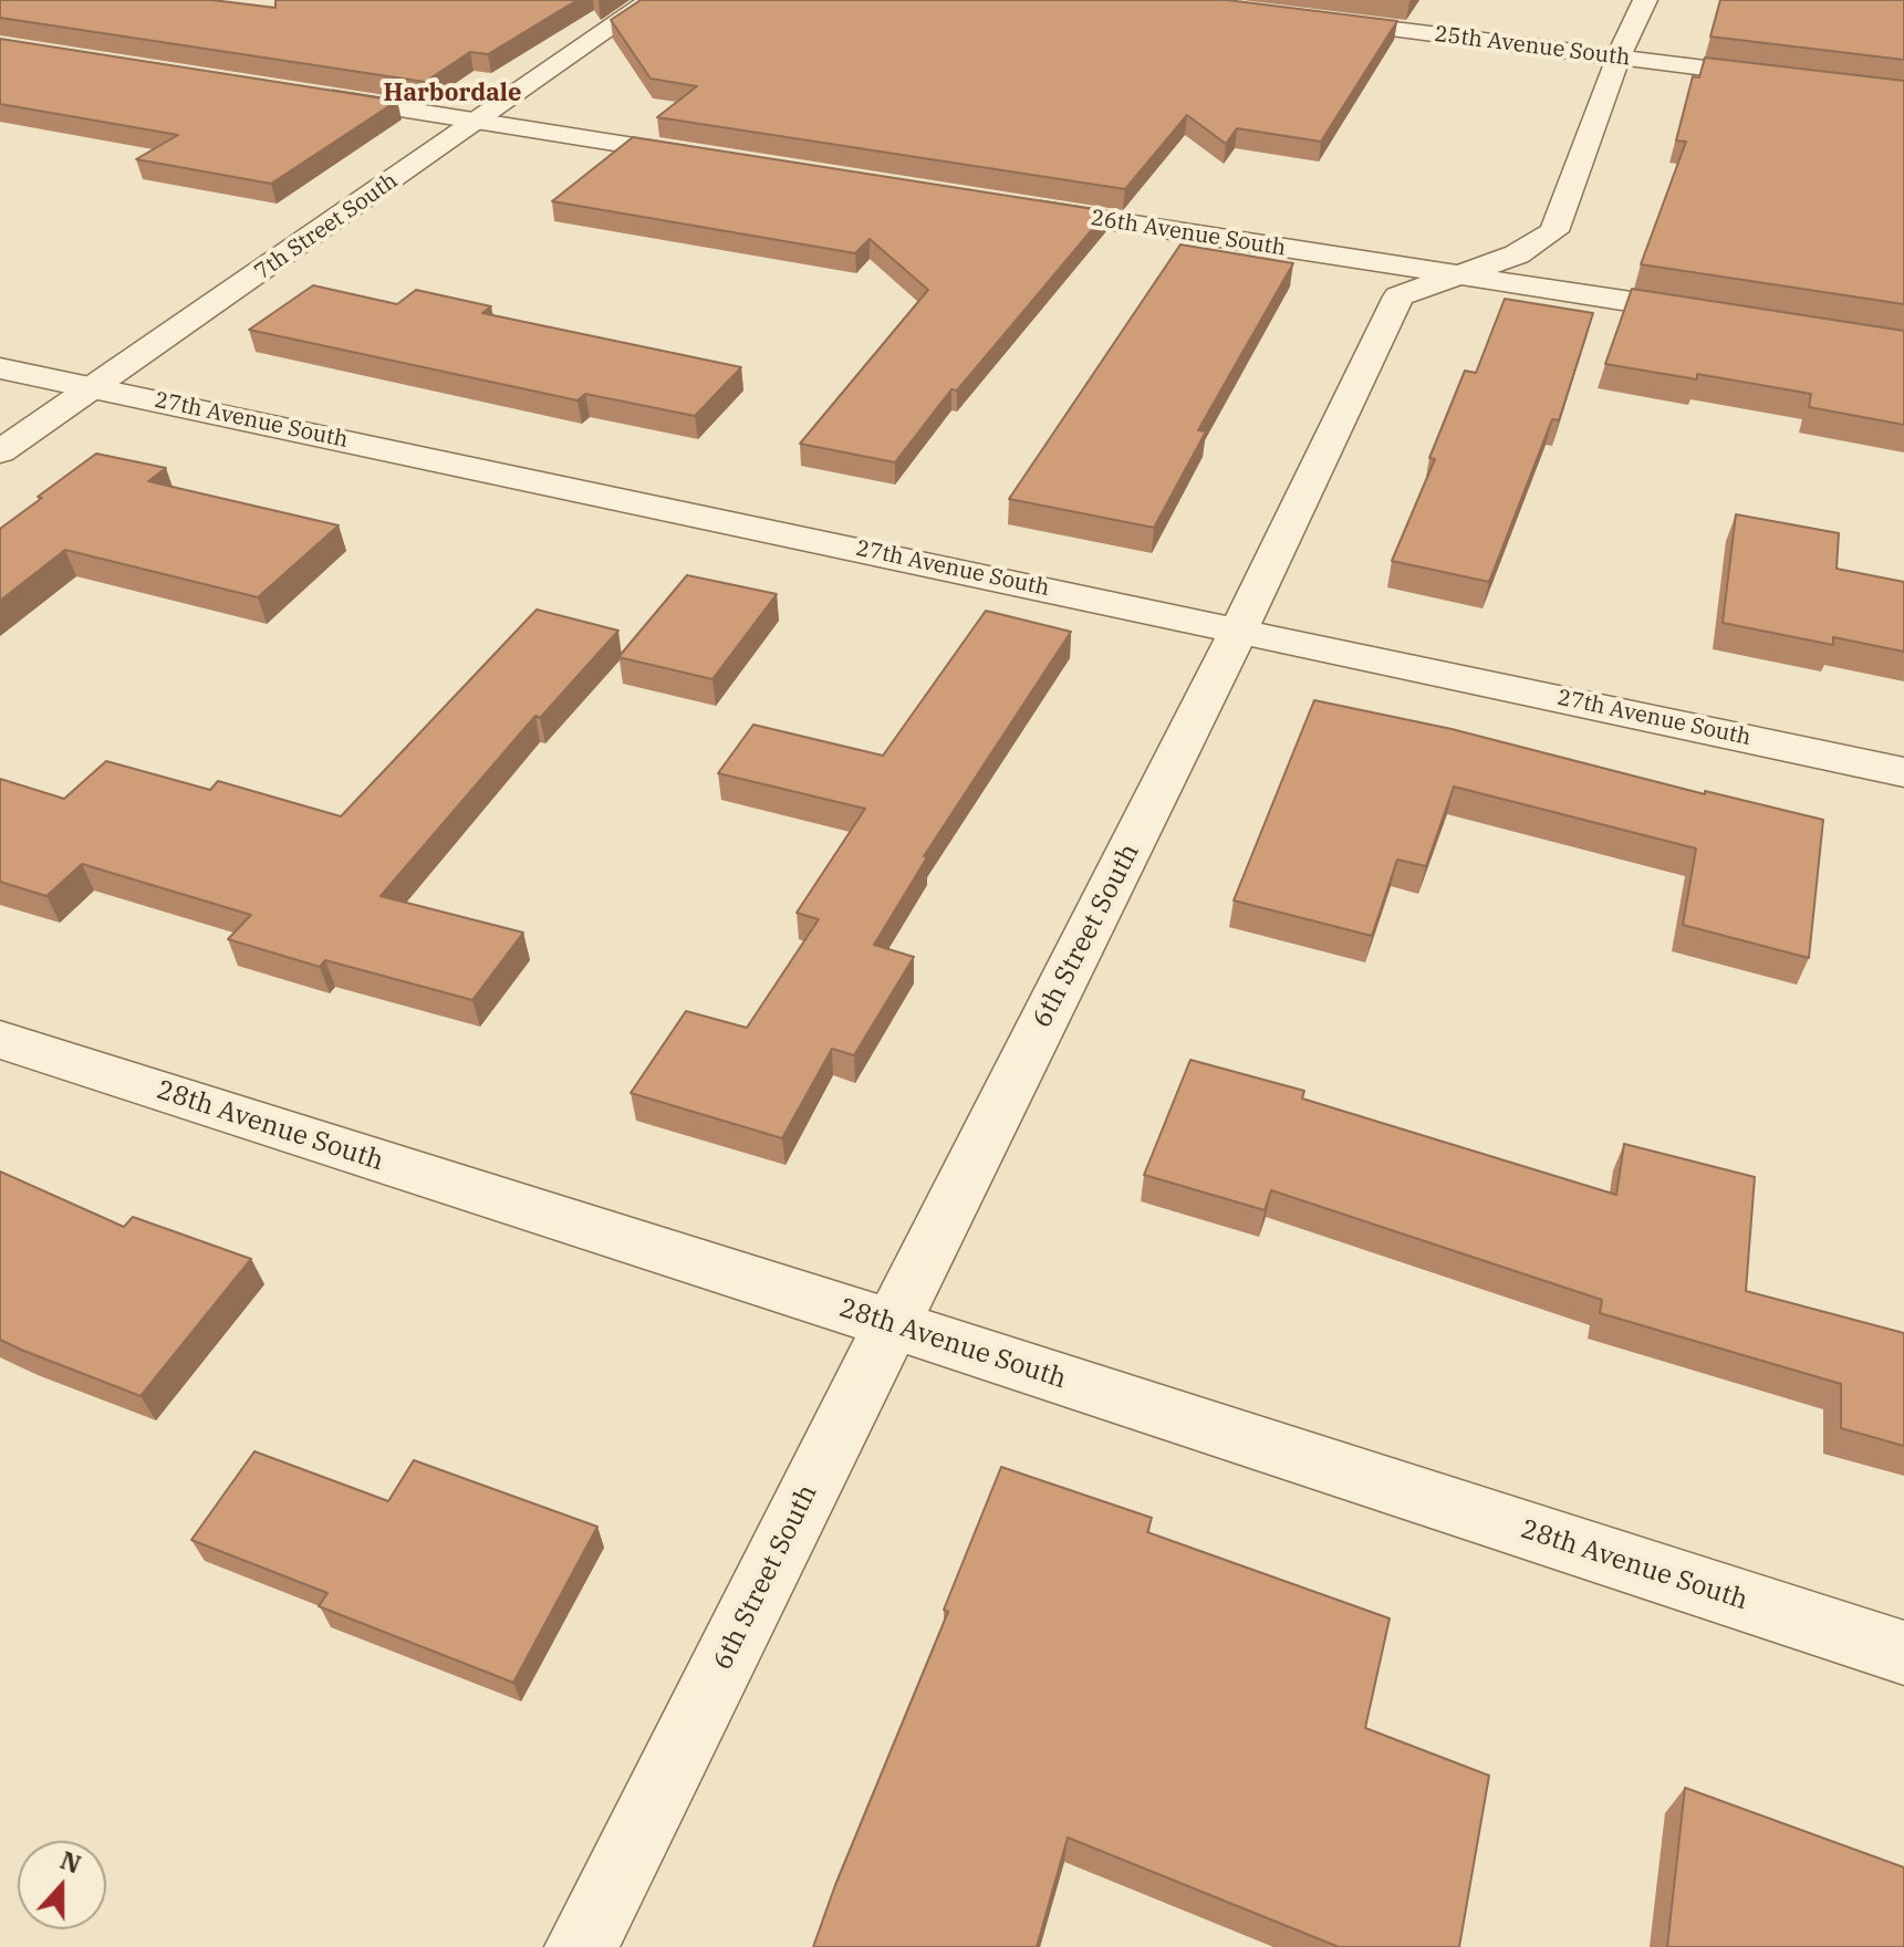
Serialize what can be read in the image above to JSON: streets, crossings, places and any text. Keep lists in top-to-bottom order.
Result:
{
  "streets": {
    "street": [
      "25th Avenue South",
      "7th Street South",
      "26th Avenue South",
      "27th Avenue South",
      "6th Street South",
      "28th Avenue South"
    ]
  },
  "crossings": [
    ["25th Avenue South", "6th Street South"],
    ["7th Street South", "27th Avenue South"],
    ["26th Avenue South", "6th Street South"],
    ["27th Avenue South", "6th Street South"],
    ["6th Street South", "28th Avenue South"]
  ],
  "districts": ["Harbordale"],
  "north": "top"
}
